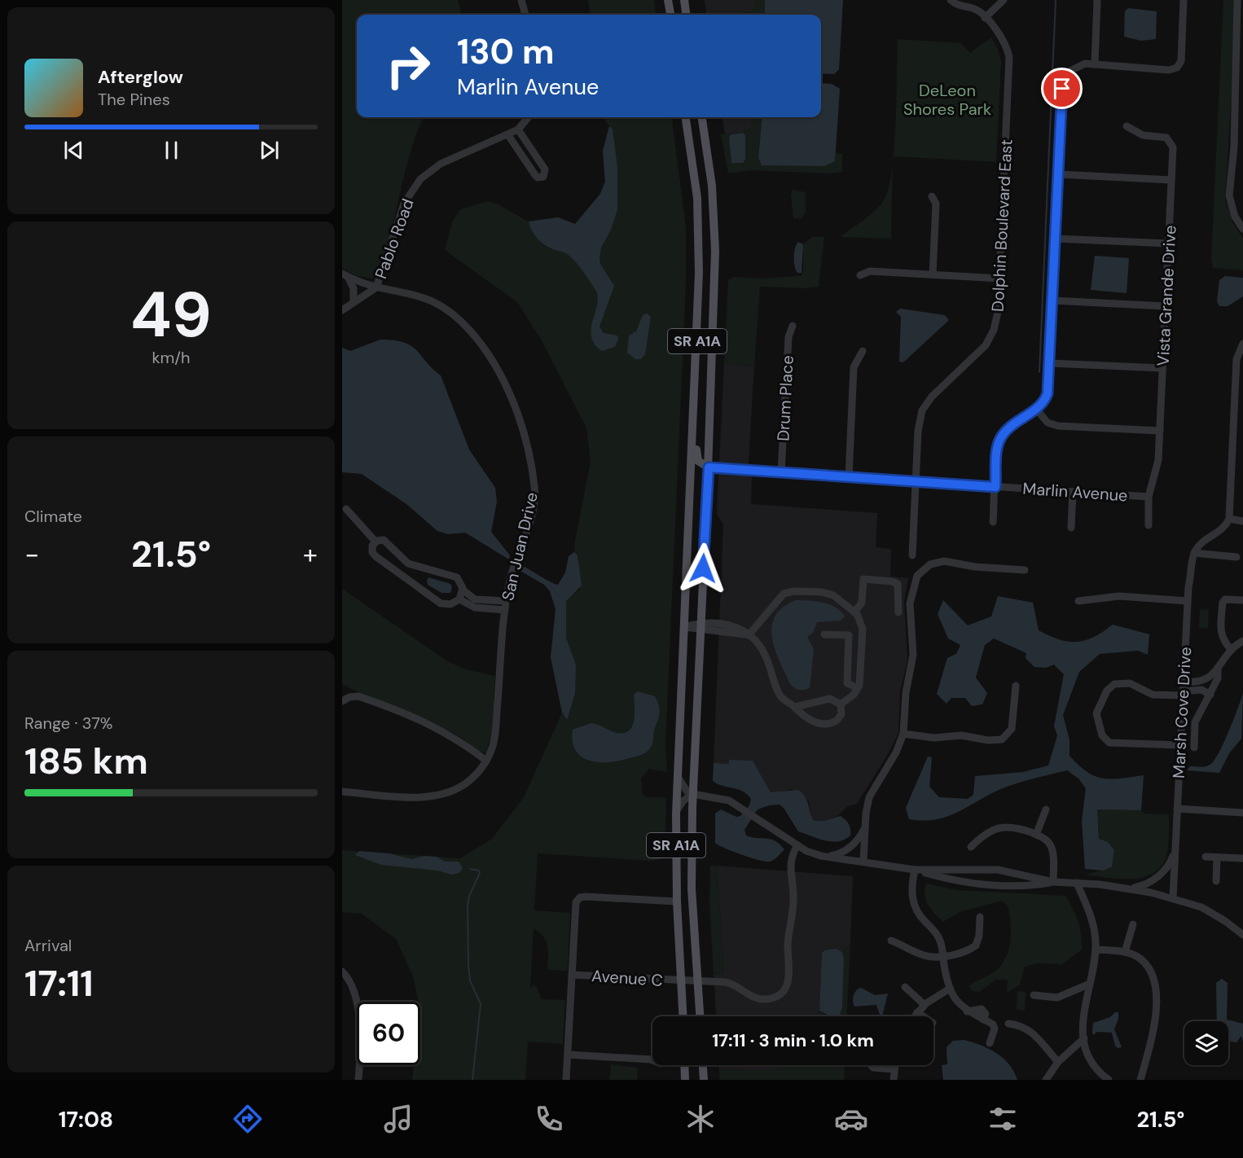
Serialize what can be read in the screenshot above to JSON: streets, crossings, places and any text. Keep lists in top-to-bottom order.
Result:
{
  "streets": {
    "main road": ["SR A1A"],
    "street": [
      "Dolphin Boulevard East",
      "Pablo Road",
      "Vista Grande Drive",
      "Drum Place",
      "Marlin Avenue",
      "San Juan Drive",
      "Marsh Cove Drive",
      "Avenue C"
    ]
  },
  "crossings": [
    ["Dolphin Boulevard East", "Marlin Avenue"],
    ["Pablo Road", "San Juan Drive"],
    ["Vista Grande Drive", "Marlin Avenue"],
    ["SR A1A", "Marlin Avenue"],
    ["SR A1A", "Avenue C"],
    ["Drum Place", "Marlin Avenue"]
  ],
  "parks": ["DeLeon Shores Park"],
  "page": {
    "turn": ["130 m", "Marlin Avenue"],
    "song": ["Afterglow", "The Pines"],
    "tile": [
      ["49", "km/h"],
      "Climate",
      ["Range · 37%", "185 km"],
      ["Arrival", "17:11"]
    ],
    "heat": ["−", "21.5°", "+"],
    "limit": "60",
    "trip": "17:11 · 3 min · 1.0 km",
    "tabs": ["17:08", "21.5°"]
  }
}
